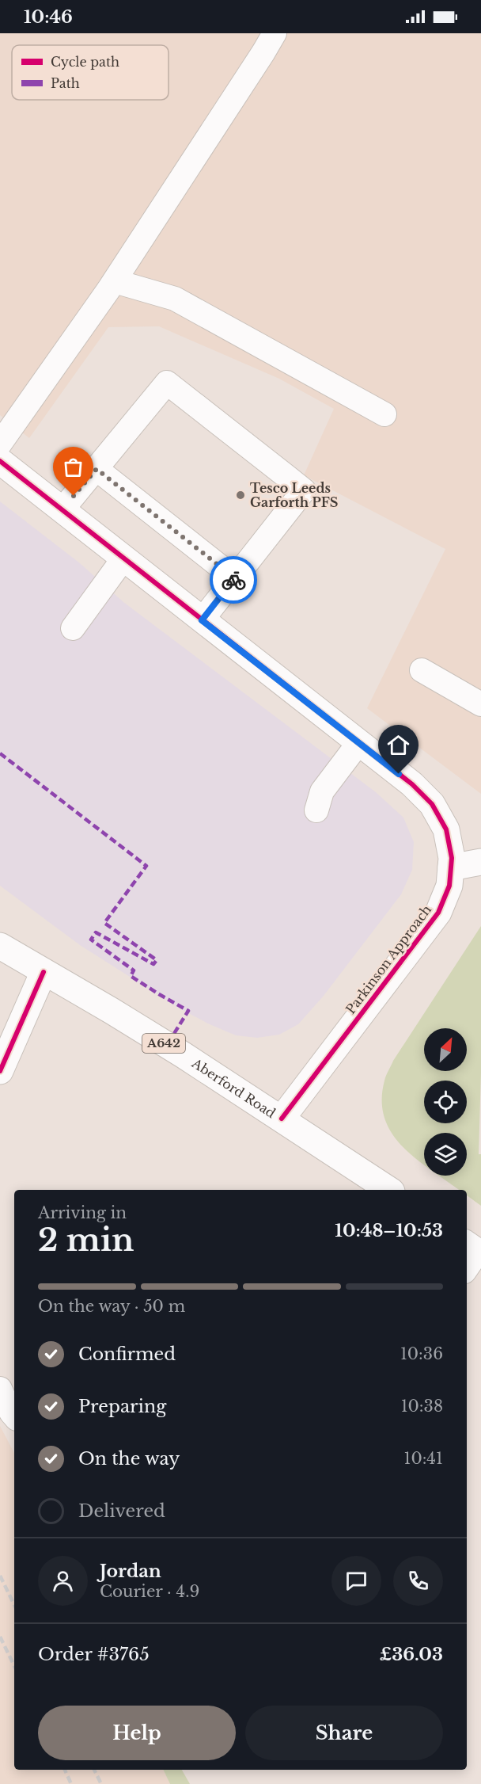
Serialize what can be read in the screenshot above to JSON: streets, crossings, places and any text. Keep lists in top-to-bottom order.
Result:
{
  "streets": {
    "street": ["Parkinson Approach", "A642", "Aberford Road"]
  },
  "crossings": [
    ["Parkinson Approach", "Aberford Road"]
  ],
  "places": ["Tesco Leeds Garforth PFS"],
  "legend": ["Cycle path", "Path"],
  "north": "top right",
  "page": {
    "status": "10:46",
    "heading": ["2 min", "Arriving in", "10:48–10:53"],
    "panel": [
      "Jordan",
      "Courier · 4.9",
      "Order #3765",
      "£36.03"
    ],
    "bar": "On the way · 50 m",
    "list": [
      ["Confirmed", "10:36"],
      ["Preparing", "10:38"],
      ["On the way", "10:41"],
      "Delivered"
    ],
    "buttons": ["Help", "Share"]
  }
}
